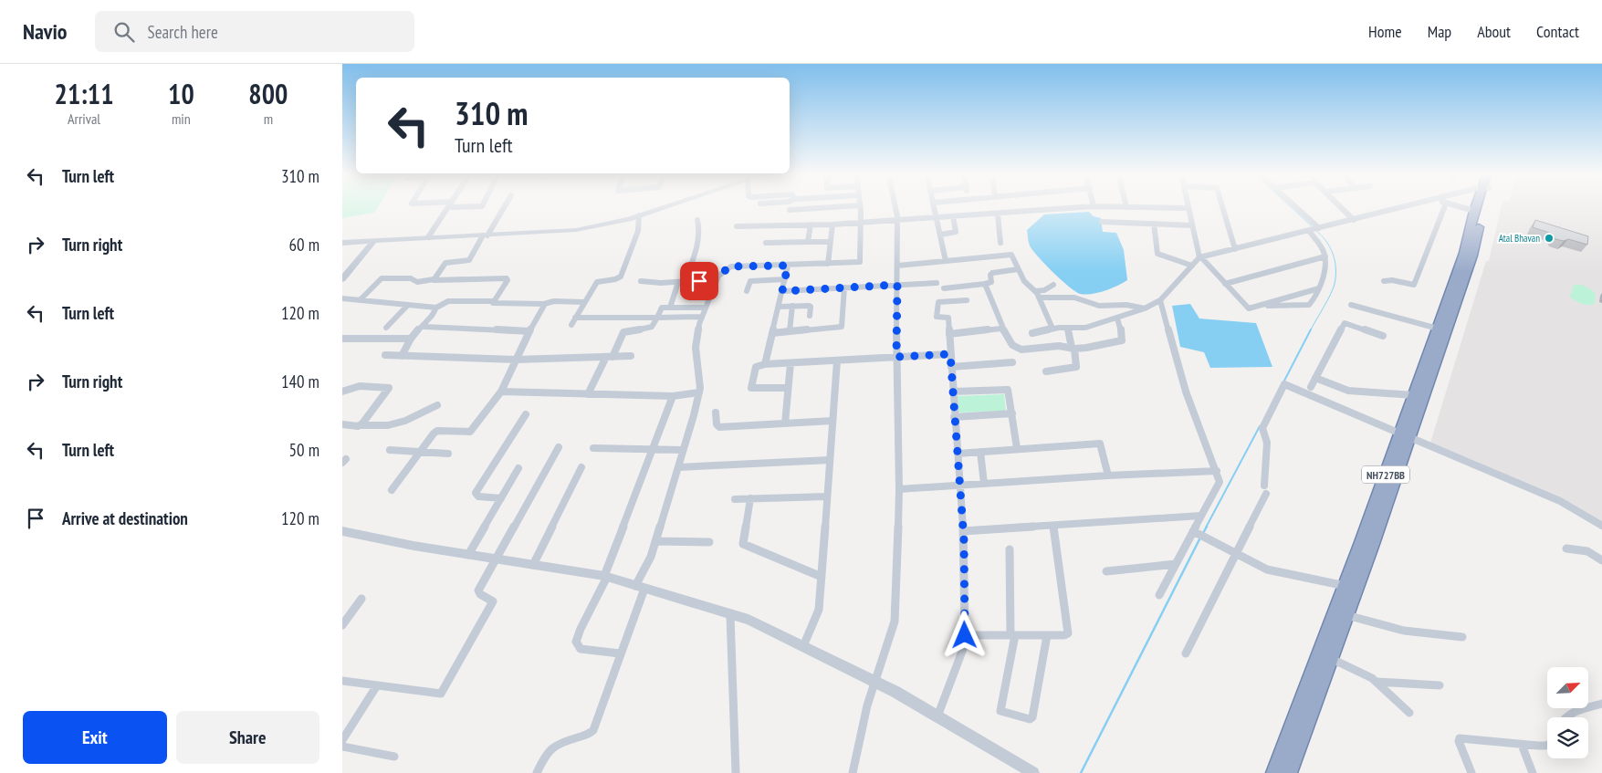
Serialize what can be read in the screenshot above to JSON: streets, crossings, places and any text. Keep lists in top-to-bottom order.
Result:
{
  "streets": {
    "highway": ["NH727BB"]
  },
  "places": ["Atal Bhavan"],
  "north": "top right",
  "page": {
    "header": "Navio",
    "search": "Search here",
    "nav": [
      "Home",
      "Map",
      "About",
      "Contact"
    ],
    "eta": [
      "21:11",
      "Arrival",
      "10",
      "min",
      "800",
      "m"
    ],
    "turn": ["310 m", "Turn left"],
    "list": [
      {
        "name": "Turn left",
        "value": "310 m"
      },
      {
        "name": "Turn right",
        "value": "60 m"
      },
      {
        "name": "Turn left",
        "value": "120 m"
      },
      {
        "name": "Turn right",
        "value": "140 m"
      },
      {
        "name": "Turn left",
        "value": "50 m"
      },
      {
        "name": "Arrive at destination",
        "value": "120 m"
      }
    ],
    "buttons": ["Exit", "Share"]
  }
}
